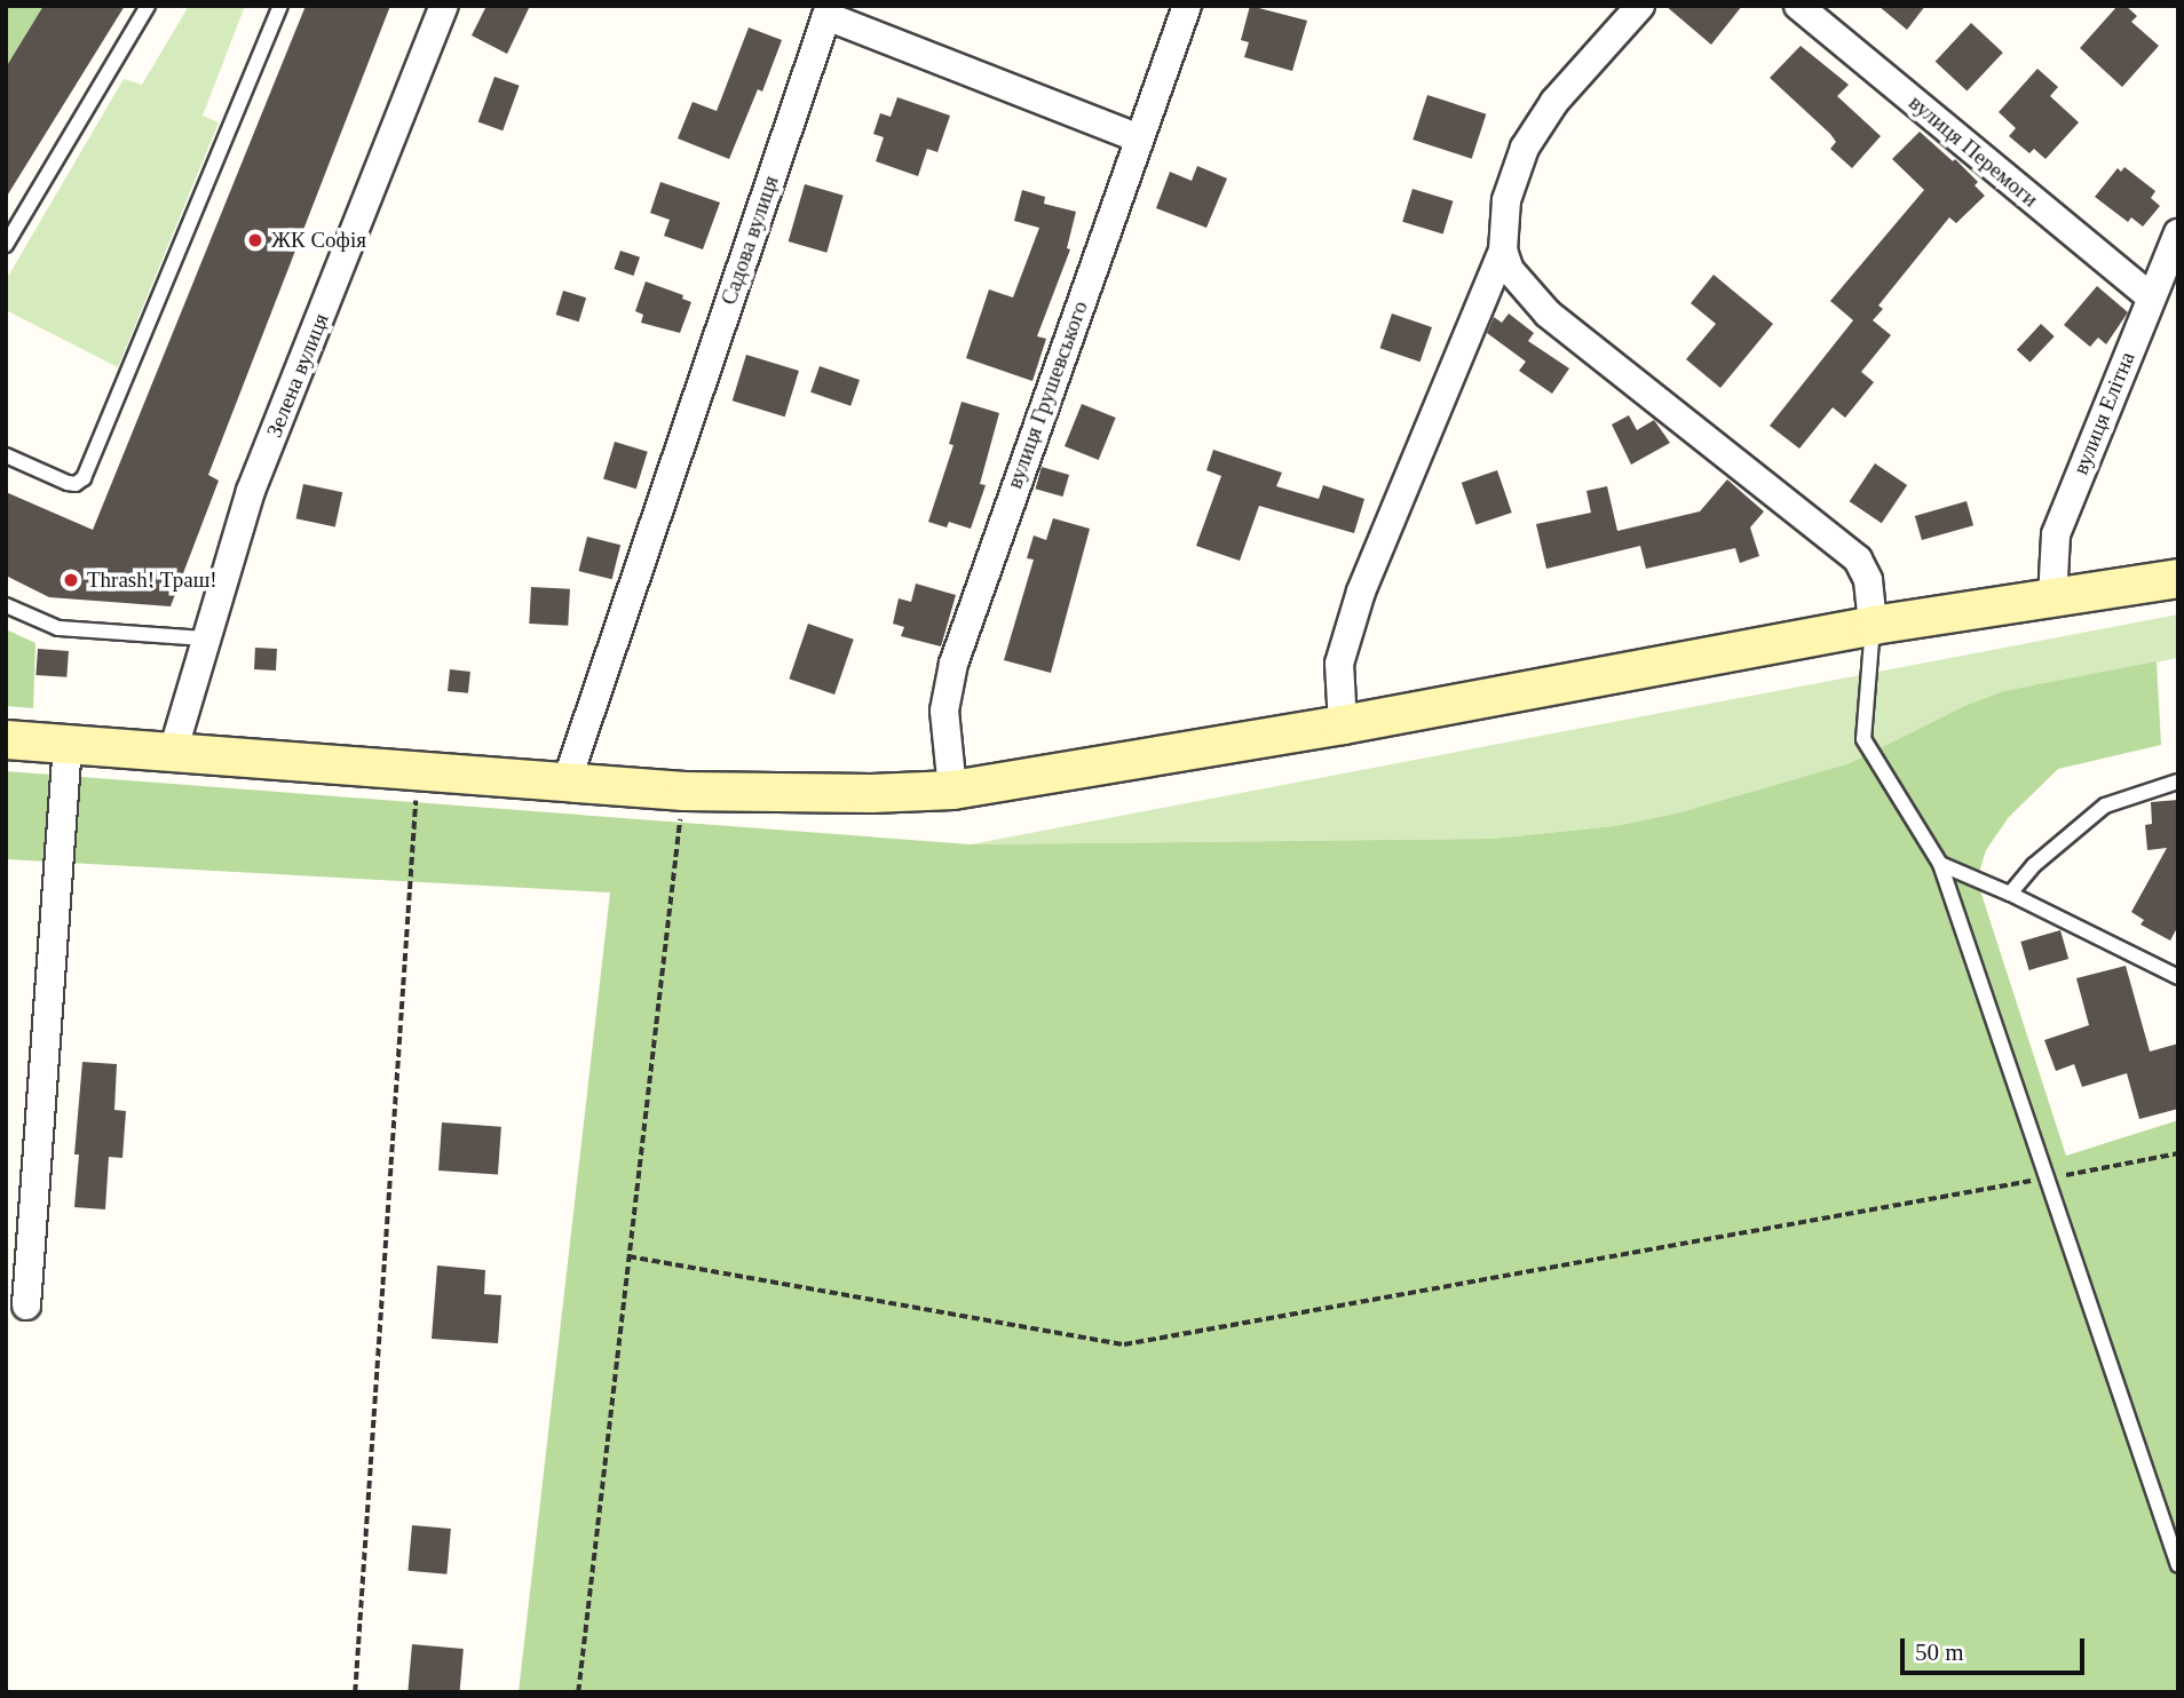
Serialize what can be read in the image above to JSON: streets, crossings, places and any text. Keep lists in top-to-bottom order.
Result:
{
  "streets": {
    "street": [
      "вулиця Перемоги",
      "Садова вулиця",
      "Зелена вулиця",
      "вулиця Грушевського",
      "вулиця Елітна"
    ]
  },
  "crossings": [
    ["вулиця Перемоги", "вулиця Елітна"],
    ["Садова вулиця", "вулиця Грушевського"]
  ],
  "places": ["ЖК Софія", "Thrash! Траш!"],
  "scale_bar": "50 m"
}
